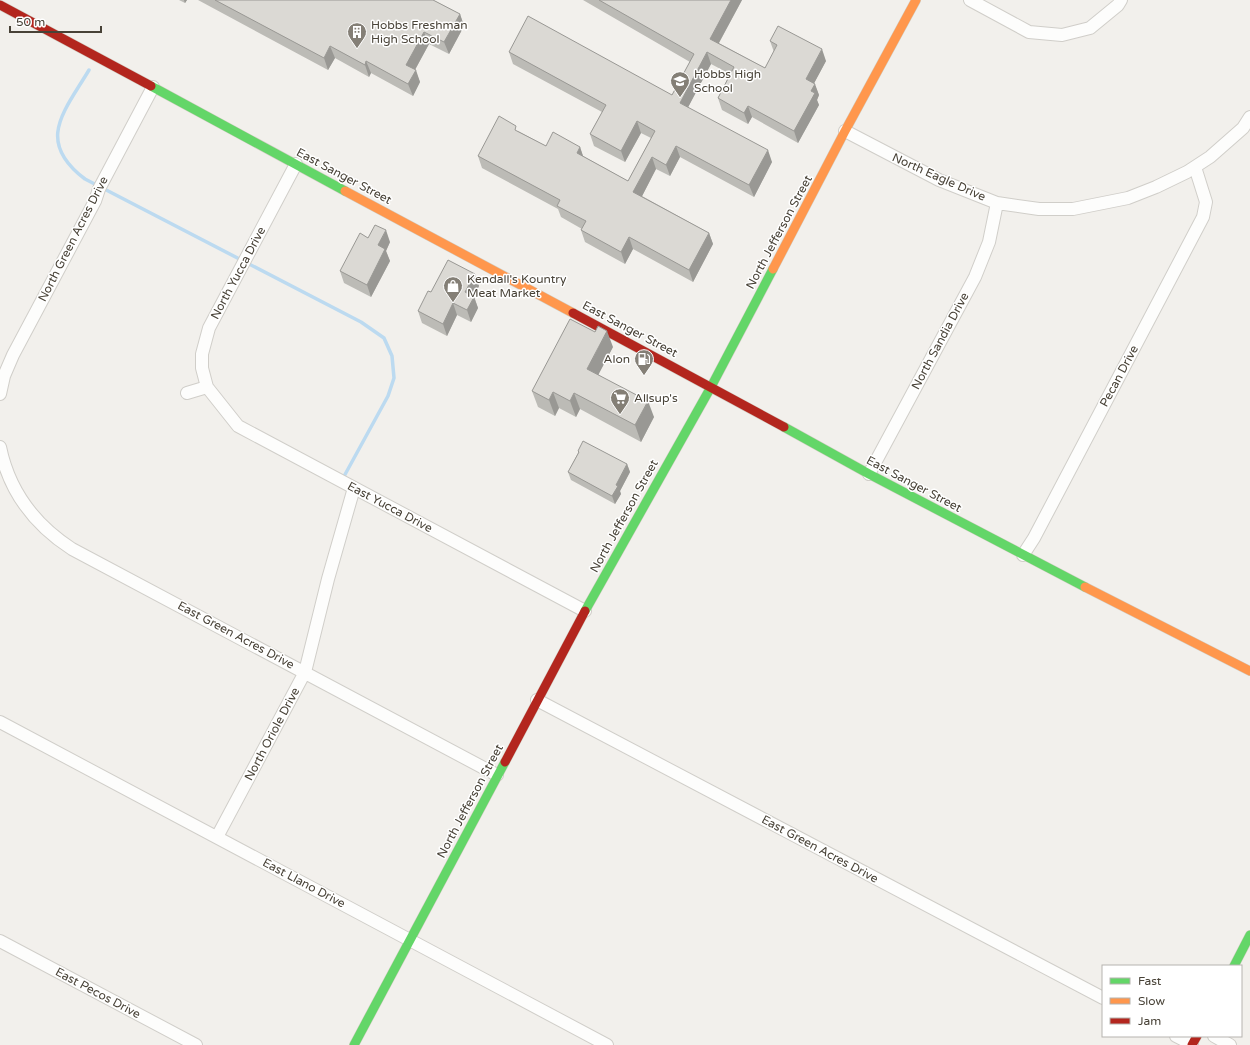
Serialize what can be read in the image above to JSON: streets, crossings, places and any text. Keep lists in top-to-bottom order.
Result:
{
  "streets": {
    "main road": ["East Sanger Street", "North Jefferson Street"],
    "street": [
      "North Eagle Drive",
      "North Green Acres Drive",
      "North Yucca Drive",
      "North Sandia Drive",
      "Pecan Drive",
      "East Yucca Drive",
      "East Green Acres Drive",
      "North Oriole Drive",
      "East Llano Drive",
      "East Pecos Drive"
    ]
  },
  "crossings": [
    ["East Sanger Street", "North Jefferson Street"],
    ["East Sanger Street", "North Green Acres Drive"],
    ["East Sanger Street", "North Yucca Drive"],
    ["East Sanger Street", "North Sandia Drive"],
    ["East Sanger Street", "Pecan Drive"],
    ["North Eagle Drive", "North Jefferson Street"],
    ["North Eagle Drive", "North Sandia Drive"],
    ["North Eagle Drive", "Pecan Drive"],
    ["North Jefferson Street", "East Yucca Drive"],
    ["North Jefferson Street", "East Green Acres Drive"],
    ["North Jefferson Street", "East Llano Drive"],
    ["North Yucca Drive", "East Yucca Drive"],
    ["East Yucca Drive", "North Oriole Drive"],
    ["East Green Acres Drive", "North Oriole Drive"],
    ["North Oriole Drive", "East Llano Drive"]
  ],
  "places": {
    "building": ["Hobbs Freshman High School"],
    "school or university": ["Hobbs High School"],
    "shop": ["Kendall's Kountry Meat Market"],
    "fuel station": ["Alon"],
    "supermarket": ["Allsup's"]
  },
  "legend": ["Fast", "Slow", "Jam"],
  "scale_bar": "50 m"
}
